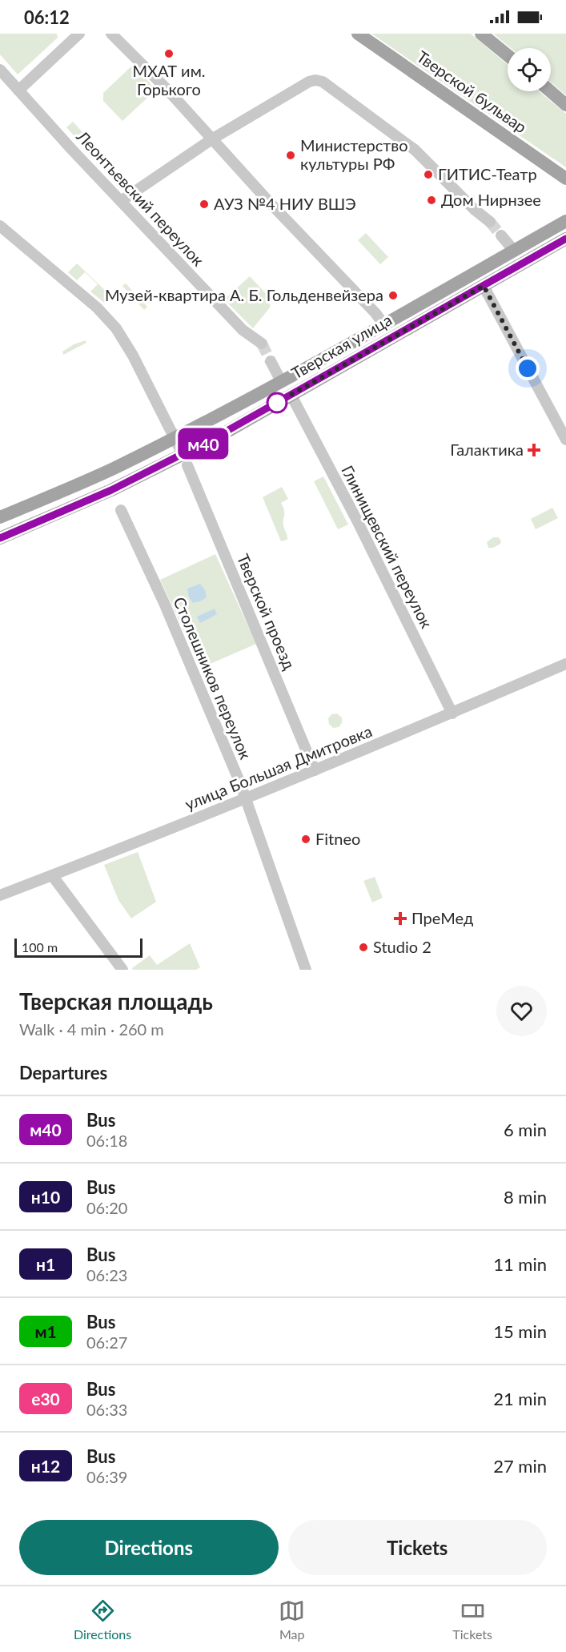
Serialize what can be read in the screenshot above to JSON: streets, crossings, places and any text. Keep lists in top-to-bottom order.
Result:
{
  "streets": {
    "main road": ["Тверской бульвар", "Тверская улица"],
    "street": [
      "Леонтьевский переулок",
      "Глинищевский переулок",
      "Тверской проезд",
      "Столешников переулок",
      "улица Большая Дмитровка"
    ]
  },
  "crossings": [
    ["Тверская улица", "Глинищевский переулок"],
    ["Тверская улица", "Тверской проезд"],
    ["Глинищевский переулок", "улица Большая Дмитровка"],
    ["Тверской проезд", "улица Большая Дмитровка"],
    ["Столешников переулок", "улица Большая Дмитровка"]
  ],
  "places": {
    "other": [
      "МХАТ им. Горького",
      "Министерство культуры РФ",
      "ГИТИС-Театр",
      "Дом Нирнзее",
      "АУЗ №4 НИУ ВШЭ",
      "Музей-квартира А. Б. Гольденвейзера",
      "Fitneo",
      "Studio 2"
    ],
    "health": ["Галактика", "ПреМед"]
  },
  "lines": ["bus line м40"],
  "scale_bar": "100 m",
  "page": {
    "status": "06:12",
    "on_map": "м40",
    "scale": "100 m",
    "heading": [
      ["Тверская площадь", "Walk · 4 min · 260 m"],
      "Departures"
    ],
    "list": [
      {
        "mark": "м40",
        "name": "Bus",
        "note": "06:18",
        "value": "6 min"
      },
      {
        "mark": "н10",
        "name": "Bus",
        "note": "06:20",
        "value": "8 min"
      },
      {
        "mark": "н1",
        "name": "Bus",
        "note": "06:23",
        "value": "11 min"
      },
      {
        "mark": "м1",
        "name": "Bus",
        "note": "06:27",
        "value": "15 min"
      },
      {
        "mark": "е30",
        "name": "Bus",
        "note": "06:33",
        "value": "21 min"
      },
      {
        "mark": "н12",
        "name": "Bus",
        "note": "06:39",
        "value": "27 min"
      }
    ],
    "buttons": ["Directions", "Tickets"],
    "tabs": ["Directions", "Map", "Tickets"]
  }
}
